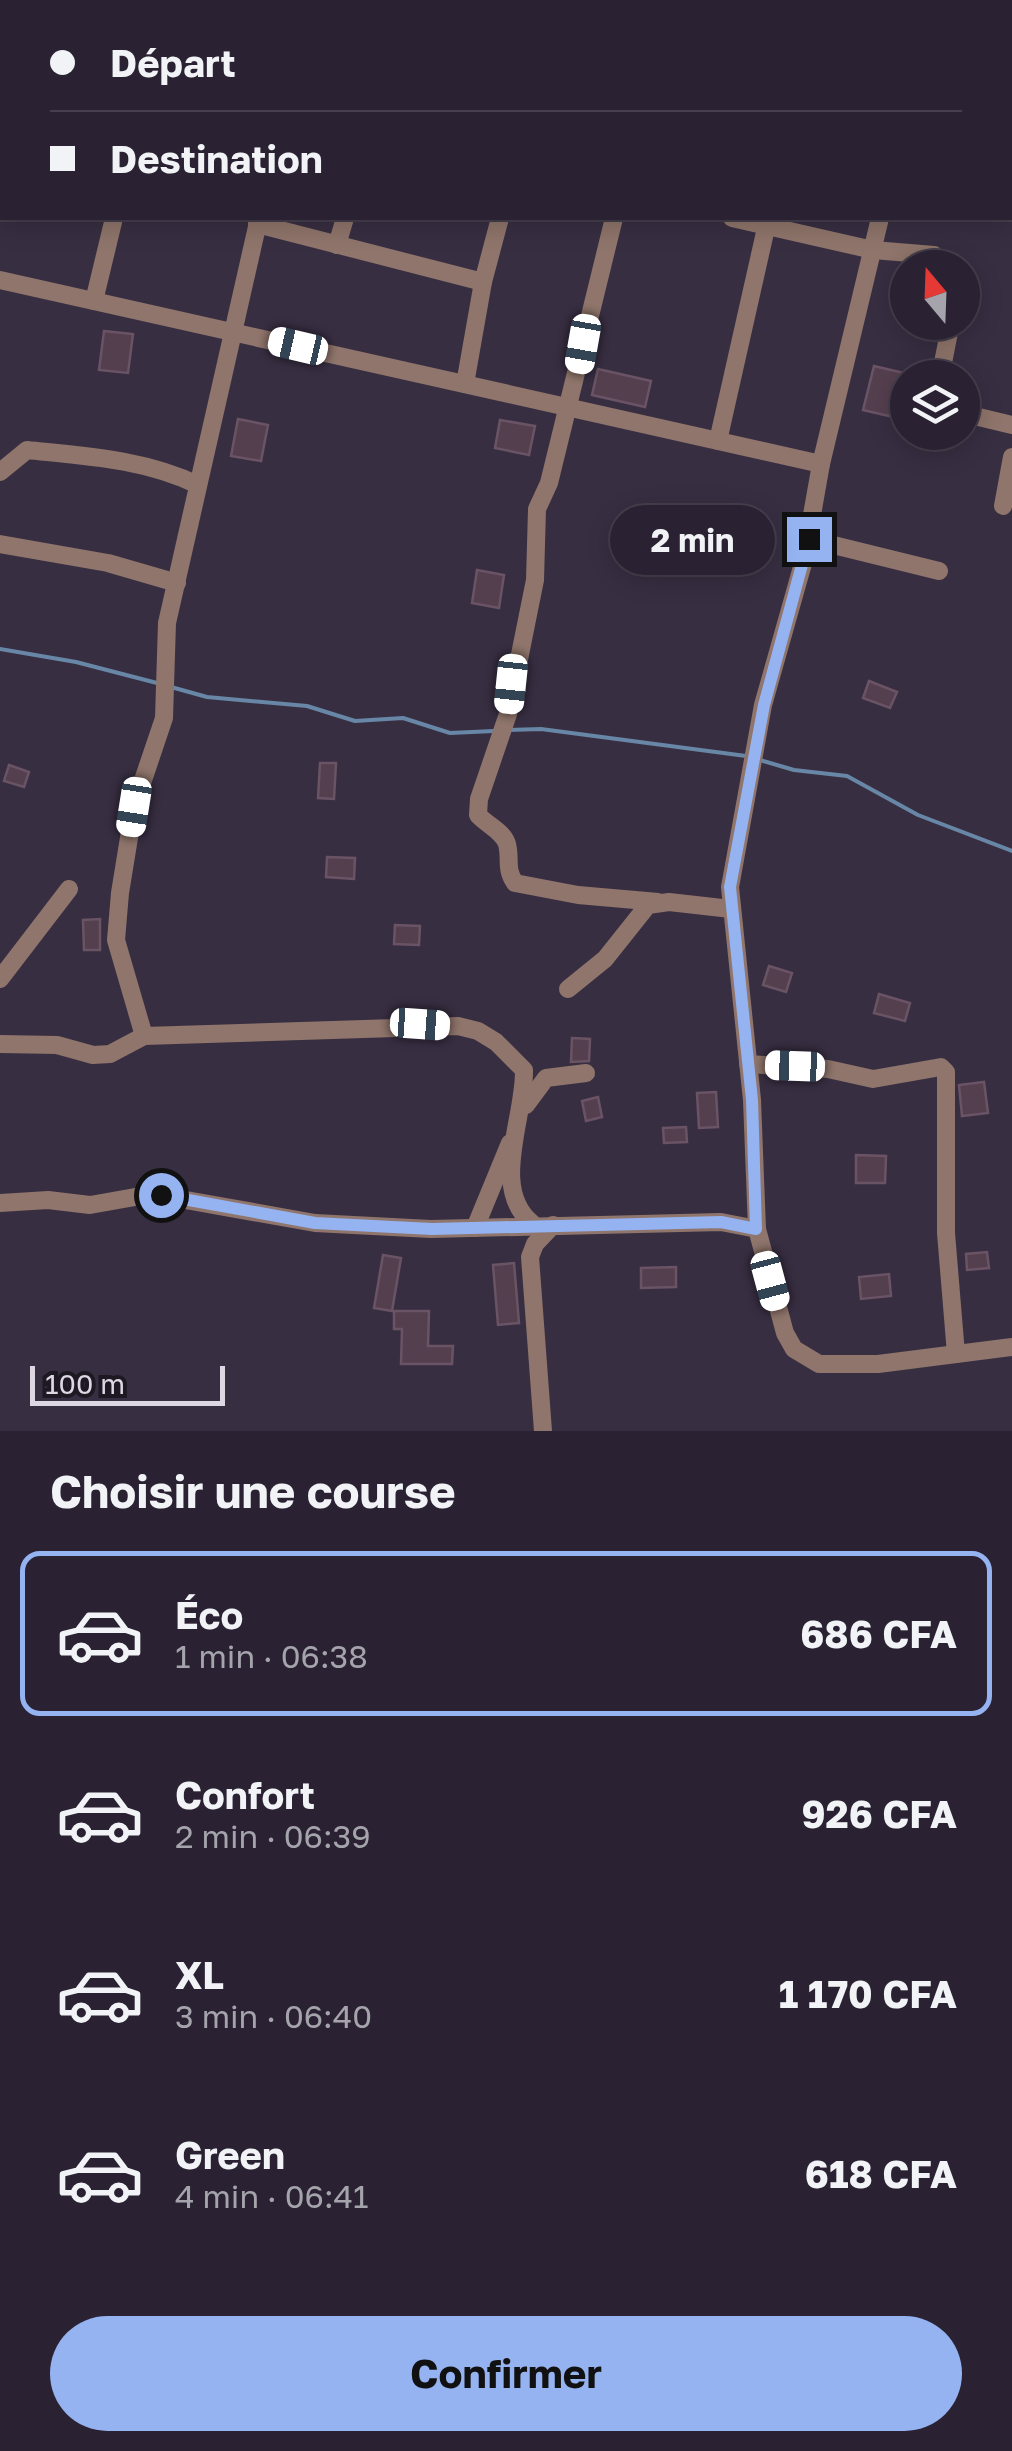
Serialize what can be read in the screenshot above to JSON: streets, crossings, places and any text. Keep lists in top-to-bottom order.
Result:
{
  "scale_bar": "100 m",
  "north": "top",
  "page": {
    "banner": ["Départ", "Destination"],
    "bubble": "2 min",
    "scale": "100 m",
    "heading": "Choisir une course",
    "list": [
      {
        "name": "Éco",
        "note": "1 min · 06:38",
        "value": "686 CFA"
      },
      {
        "name": "Confort",
        "note": "2 min · 06:39",
        "value": "926 CFA"
      },
      {
        "name": "XL",
        "note": "3 min · 06:40",
        "value": "1 170 CFA"
      },
      {
        "name": "Green",
        "note": "4 min · 06:41",
        "value": "618 CFA"
      }
    ],
    "buttons": "Confirmer"
  }
}
